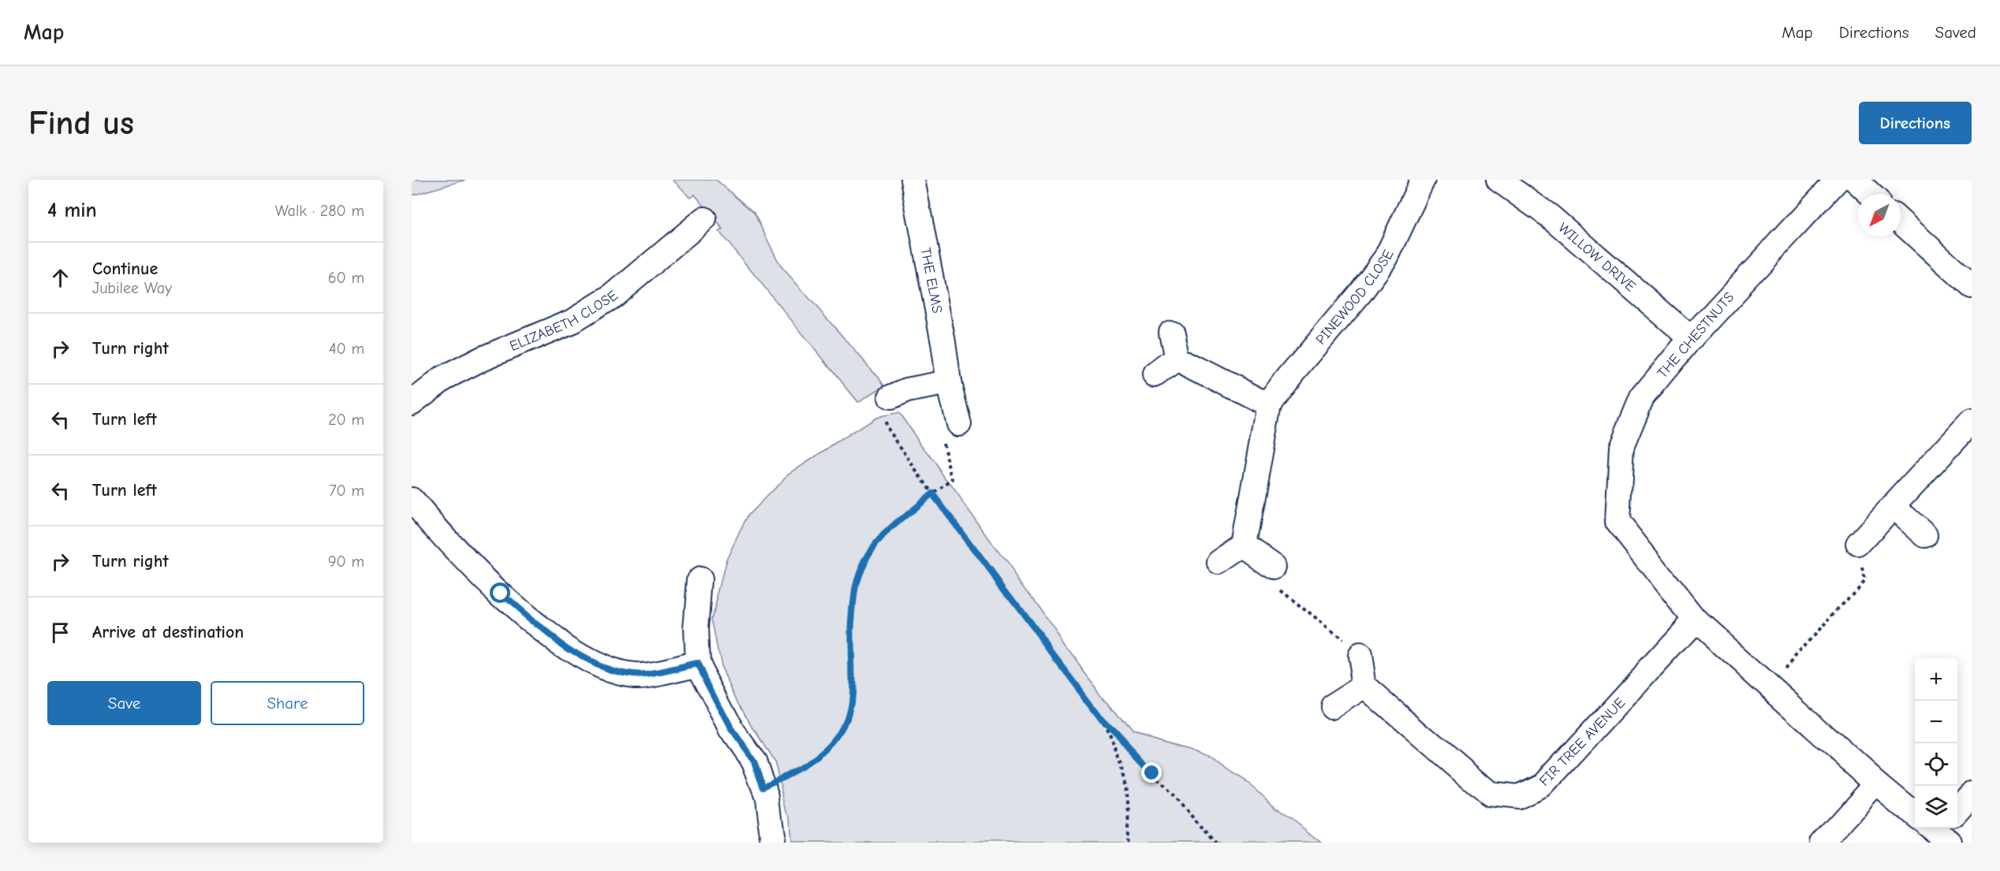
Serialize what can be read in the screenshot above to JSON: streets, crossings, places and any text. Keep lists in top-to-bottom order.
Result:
{
  "streets": {
    "street": [
      "WILLOW DRIVE",
      "THE ELMS",
      "PINEWOOD CLOSE",
      "ELIZABETH CLOSE",
      "THE CHESTNUTS",
      "FIR TREE AVENUE"
    ]
  },
  "crossings": [
    ["WILLOW DRIVE", "THE CHESTNUTS"],
    ["THE CHESTNUTS", "FIR TREE AVENUE"]
  ],
  "north": "bottom left",
  "page": {
    "header": "Map",
    "nav": ["Map", "Directions", "Saved"],
    "buttons": [
      "Directions",
      ["Save", "Share"]
    ],
    "title": "Find us",
    "heading": ["4 min", "Walk · 280 m"],
    "list": [
      ["Continue", "Jubilee Way", "60 m"],
      ["Turn right", "40 m"],
      ["Turn left", "20 m"],
      ["Turn left", "70 m"],
      ["Turn right", "90 m"],
      "Arrive at destination"
    ],
    "map_buttons": ["+", "−"]
  }
}
